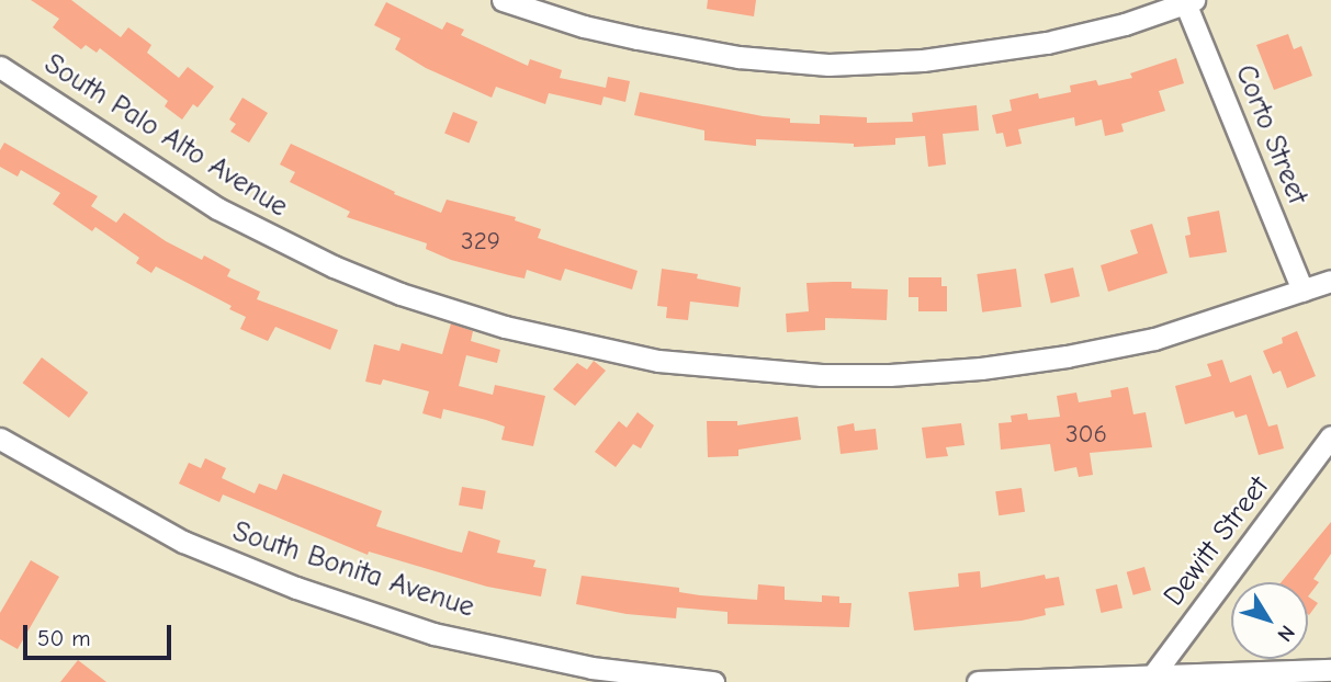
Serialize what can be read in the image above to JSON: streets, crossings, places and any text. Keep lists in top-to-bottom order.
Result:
{
  "streets": {
    "street": [
      "Corto Street",
      "South Palo Alto Avenue",
      "Dewitt Street",
      "South Bonita Avenue"
    ]
  },
  "crossings": [
    ["Corto Street", "South Palo Alto Avenue"]
  ],
  "house_numbers": ["329", "306"],
  "scale_bar": "50 m",
  "north": "bottom right"
}
